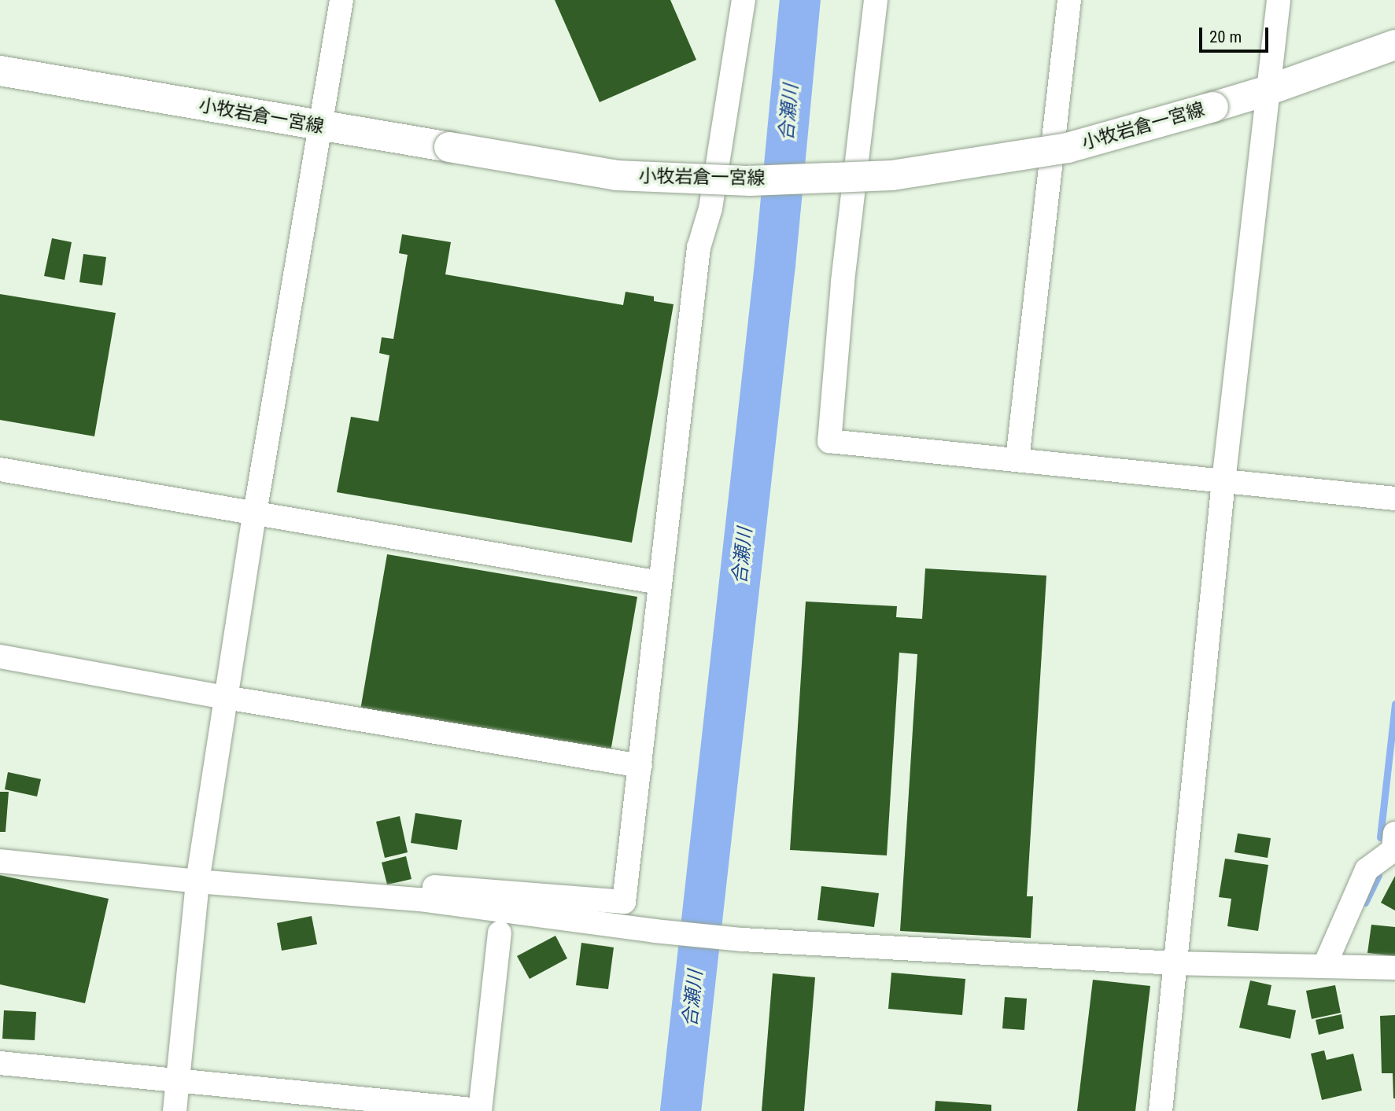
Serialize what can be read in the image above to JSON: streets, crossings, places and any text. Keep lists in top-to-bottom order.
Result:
{
  "streets": {
    "main road": ["小牧岩倉一宮線"]
  },
  "water": ["合瀬川"],
  "scale_bar": "20 m"
}
